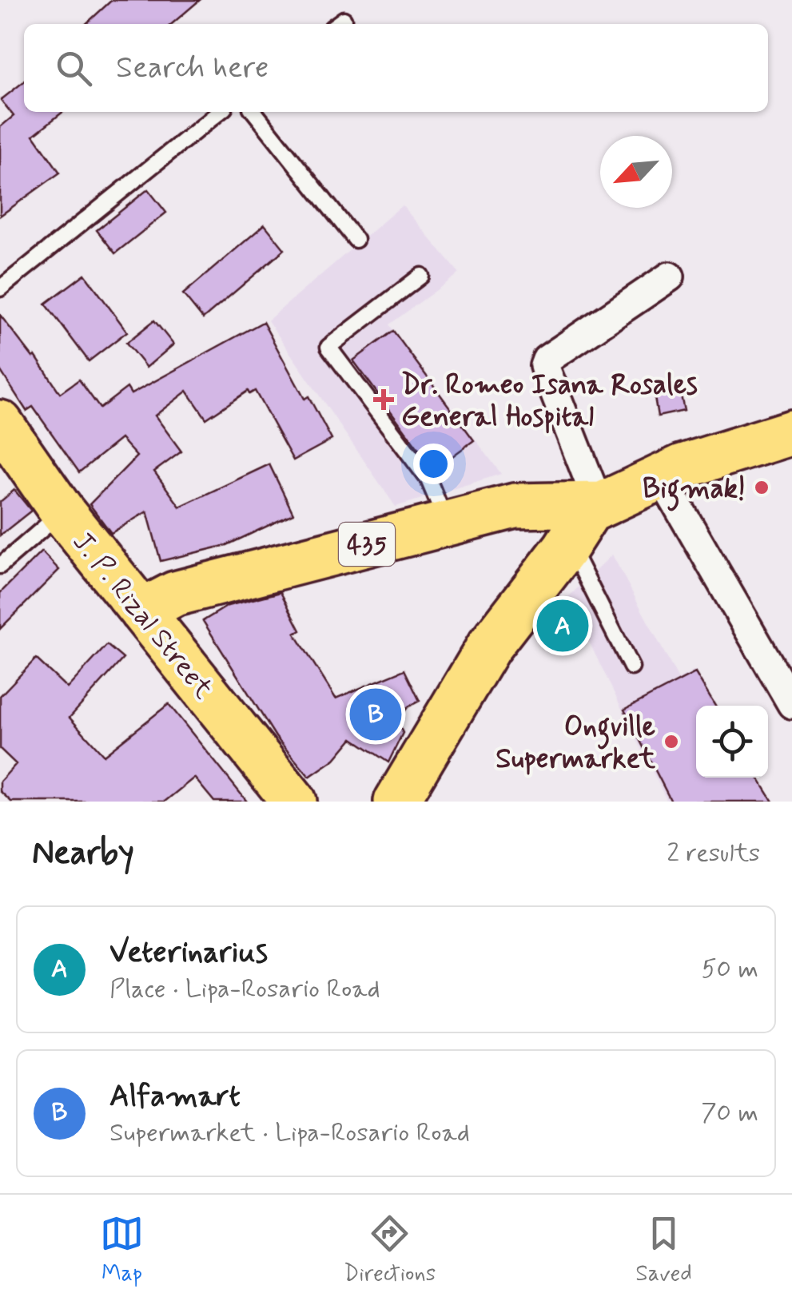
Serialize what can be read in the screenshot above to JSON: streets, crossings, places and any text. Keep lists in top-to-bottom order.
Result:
{
  "streets": {
    "main road": ["435", "J. P. Rizal Street"]
  },
  "crossings": [
    ["435", "J. P. Rizal Street"]
  ],
  "places": {
    "health": ["Dr. Romeo Isana Rosales General Hospital"],
    "other": ["Bigmak!", "Ongville Supermarket"]
  },
  "north": "bottom left",
  "page": {
    "search": "Search here",
    "pins": ["A", "B"],
    "heading": ["Nearby", "2 results"],
    "list": [
      {
        "mark": "A",
        "name": "Veterinarius",
        "note": "Place · Lipa-Rosario Road",
        "value": "50 m"
      },
      {
        "mark": "B",
        "name": "Alfamart",
        "note": "Supermarket · Lipa-Rosario Road",
        "value": "70 m"
      }
    ],
    "nav": ["Map", "Directions", "Saved"]
  }
}
